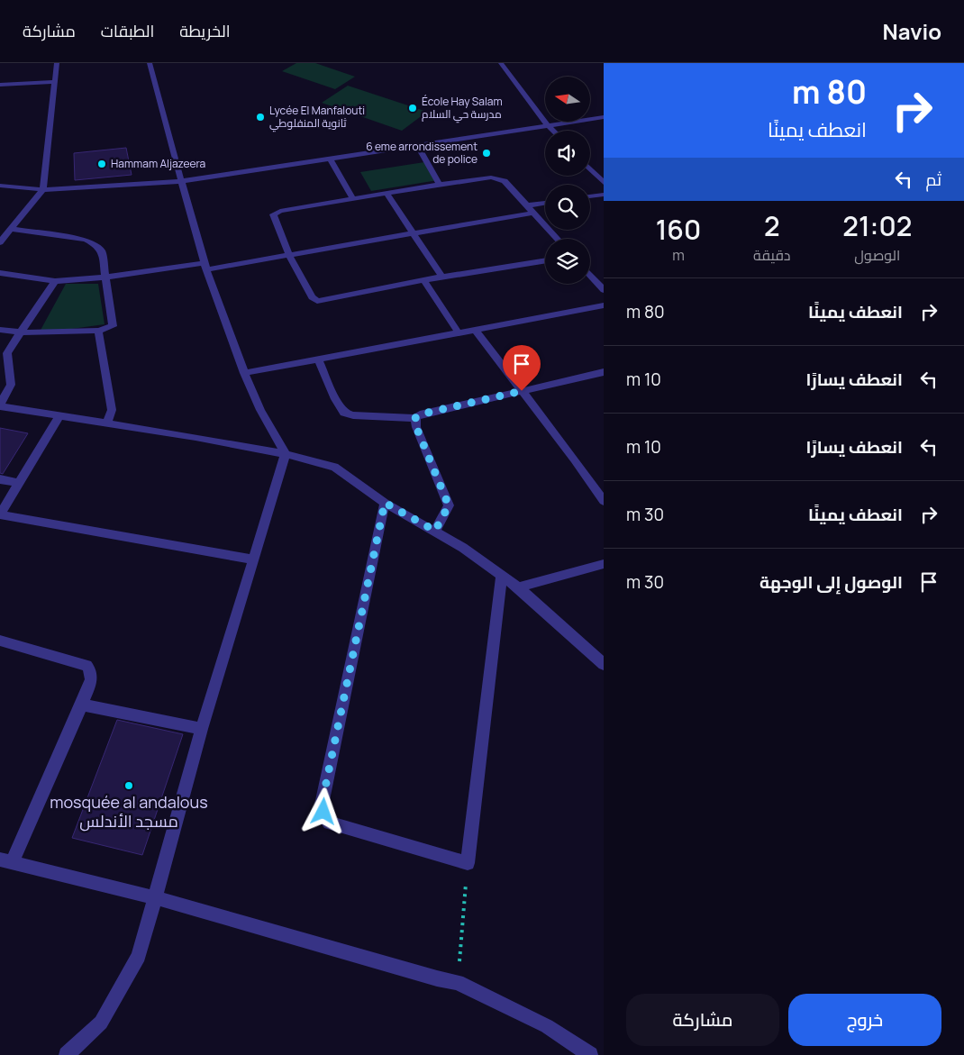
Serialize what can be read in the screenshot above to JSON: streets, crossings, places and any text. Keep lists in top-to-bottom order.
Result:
{
  "places": [
    "École Hay Salam مدرسة حي السلام",
    "Lycée El Manfalouti ثانوية المنفلوطي",
    "6 eme arrondissement de police",
    "Hammam Aljazeera",
    "mosquée al andalous مسجد الأندلس"
  ],
  "north": "left",
  "page": {
    "header": "Navio",
    "nav": ["الخريطة", "الطبقات", "مشاركة"],
    "turn": ["80 m", "انعطف يمينًا"],
    "then": "ثم",
    "eta": [
      "21:02",
      "الوصول",
      "2",
      "دقيقة",
      "160",
      "m"
    ],
    "list": [
      {
        "name": "انعطف يمينًا",
        "value": "80 m"
      },
      {
        "name": "انعطف يسارًا",
        "value": "10 m"
      },
      {
        "name": "انعطف يسارًا",
        "value": "10 m"
      },
      {
        "name": "انعطف يمينًا",
        "value": "30 m"
      },
      {
        "name": "الوصول إلى الوجهة",
        "value": "30 m"
      }
    ],
    "buttons": ["خروج", "مشاركة"]
  }
}
